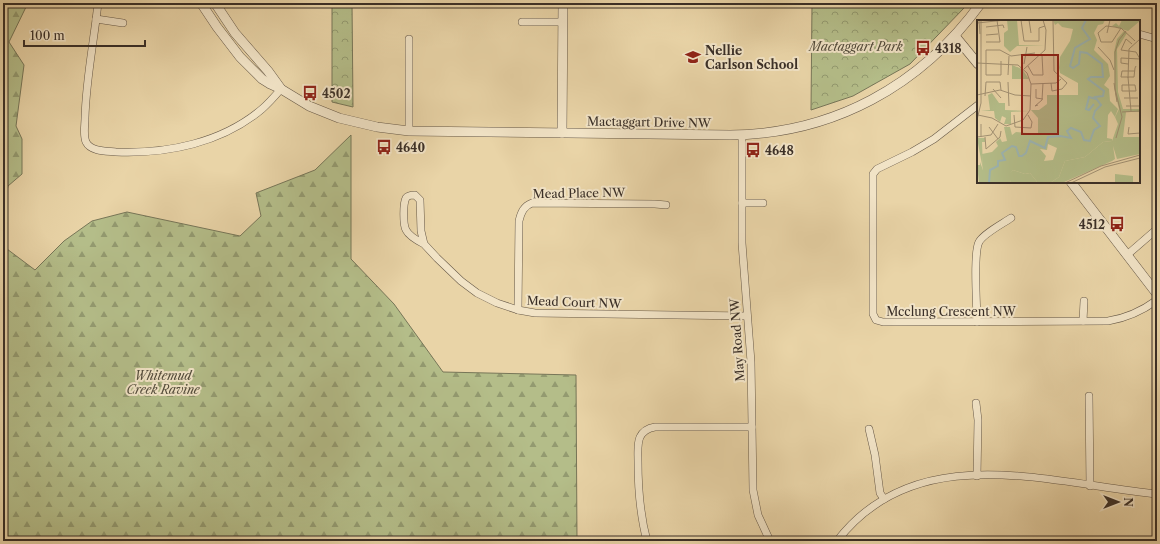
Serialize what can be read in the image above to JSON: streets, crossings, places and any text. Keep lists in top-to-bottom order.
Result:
{
  "streets": {
    "street": [
      "Mactaggart Drive NW",
      "Mead Place NW",
      "Mead Court NW",
      "Mcclung Crescent NW",
      "May Road NW"
    ]
  },
  "crossings": [
    ["Mactaggart Drive NW", "May Road NW"],
    ["Mead Place NW", "Mead Court NW"],
    ["Mead Court NW", "May Road NW"]
  ],
  "parks": ["Mactaggart Park", "Whitemud Creek Ravine"],
  "places": {
    "bus stop": [
      "4318",
      "4502",
      "4640",
      "4648",
      "4512"
    ],
    "school or university": ["Nellie Carlson School"]
  },
  "scale_bar": "100 m",
  "north": "right"
}
